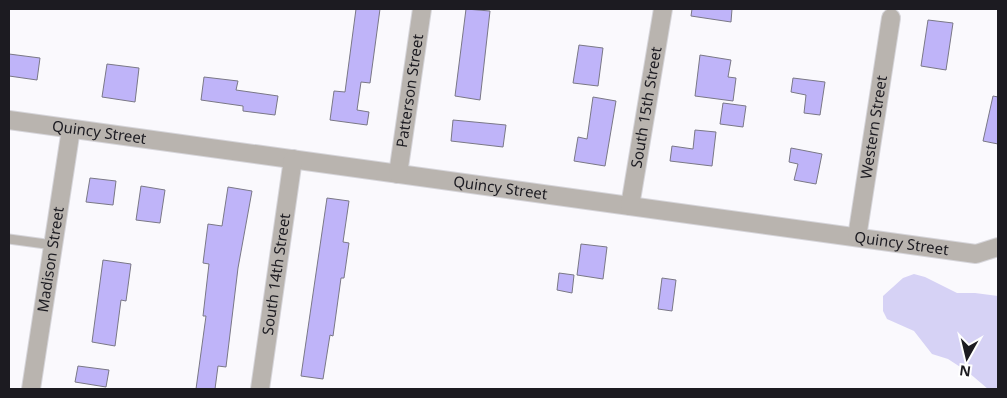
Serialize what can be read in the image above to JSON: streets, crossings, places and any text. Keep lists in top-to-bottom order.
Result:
{
  "streets": {
    "street": [
      "Patterson Street",
      "South 15th Street",
      "Western Street",
      "Quincy Street",
      "Madison Street",
      "South 14th Street"
    ]
  },
  "crossings": [
    ["Patterson Street", "Quincy Street"],
    ["South 15th Street", "Quincy Street"],
    ["Western Street", "Quincy Street"],
    ["Quincy Street", "Madison Street"],
    ["Quincy Street", "South 14th Street"]
  ],
  "north": "bottom"
}
